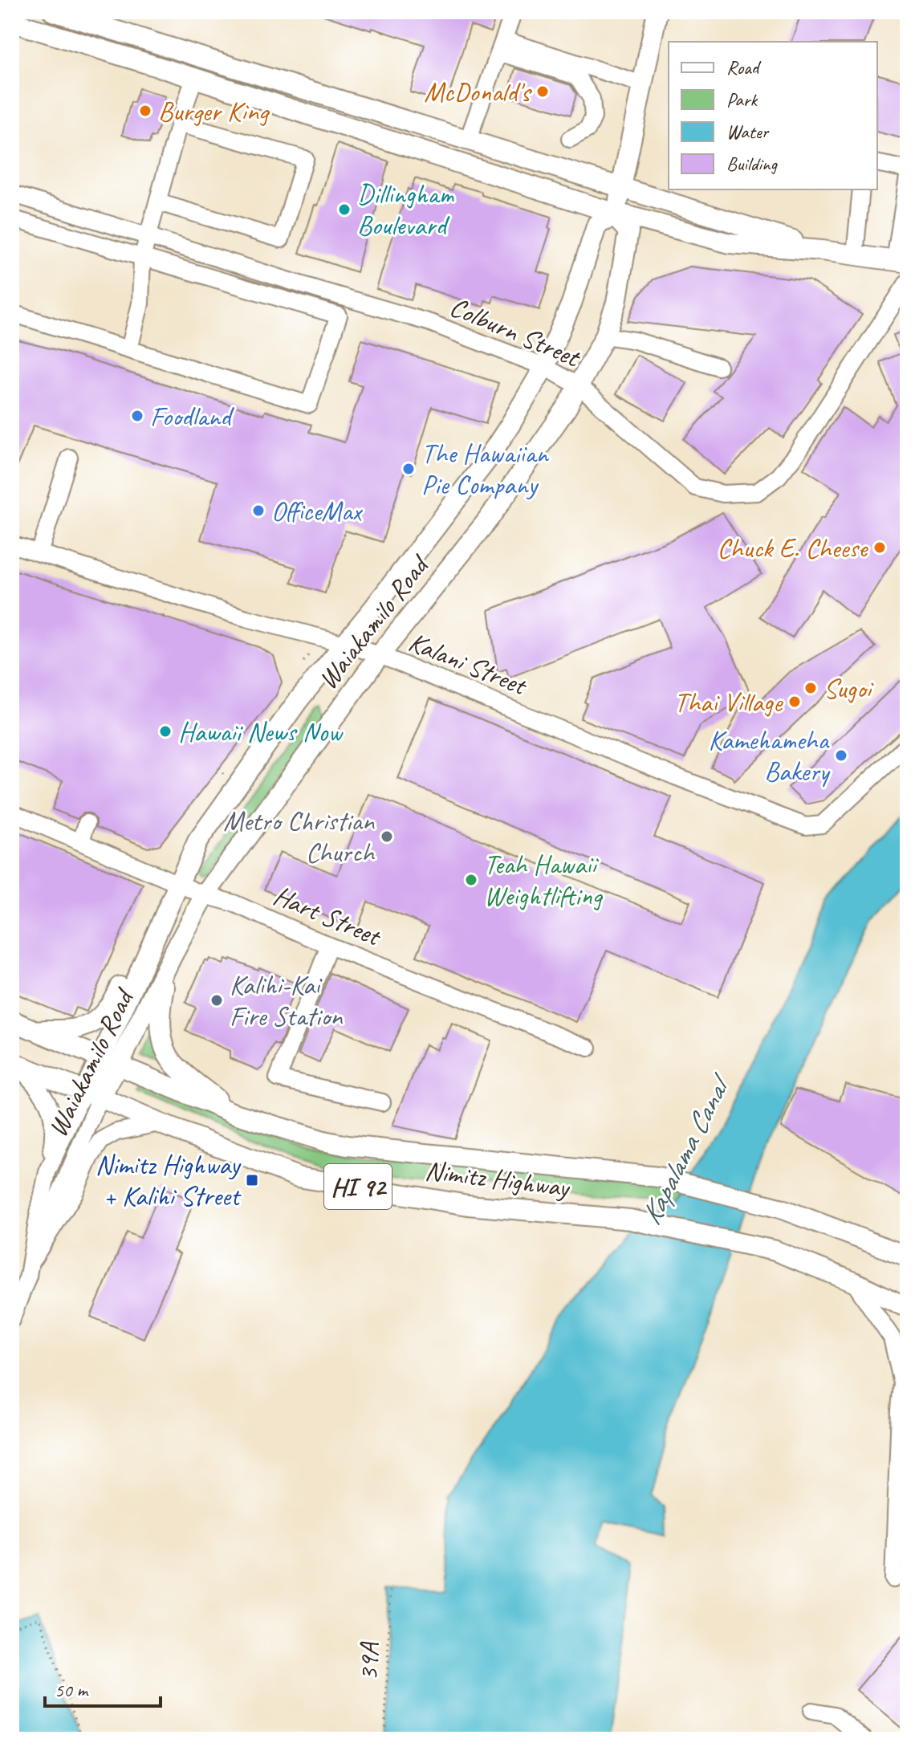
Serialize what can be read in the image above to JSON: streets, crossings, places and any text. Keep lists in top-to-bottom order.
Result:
{
  "streets": {
    "main road": ["Waiakamilo Road", "Nimitz Highway", "HI 92"],
    "street": ["Colburn Street", "Kalani Street", "Hart Street"],
    "path": ["39A"]
  },
  "crossings": [
    ["Colburn Street", "Waiakamilo Road"],
    ["Waiakamilo Road", "Kalani Street"],
    ["Waiakamilo Road", "Hart Street"],
    ["Waiakamilo Road", "Nimitz Highway"]
  ],
  "water": ["Kapalama Canal"],
  "places": {
    "other": [
      "McDonald's",
      "Burger King",
      "Dillingham Boulevard",
      "Foodland",
      "The Hawaiian Pie Company",
      "OfficeMax",
      "Chuck E. Cheese",
      "Sugoi",
      "Thai Village",
      "Hawaii News Now",
      "Kamehameha Bakery",
      "Metro Christian Church",
      "Teah Hawaii Weightlifting",
      "Kalihi-Kai Fire Station"
    ],
    "transit": ["Nimitz Highway + Kalihi Street"]
  },
  "legend": [
    "Road",
    "Park",
    "Water",
    "Building"
  ],
  "scale_bar": "50 m"
}
